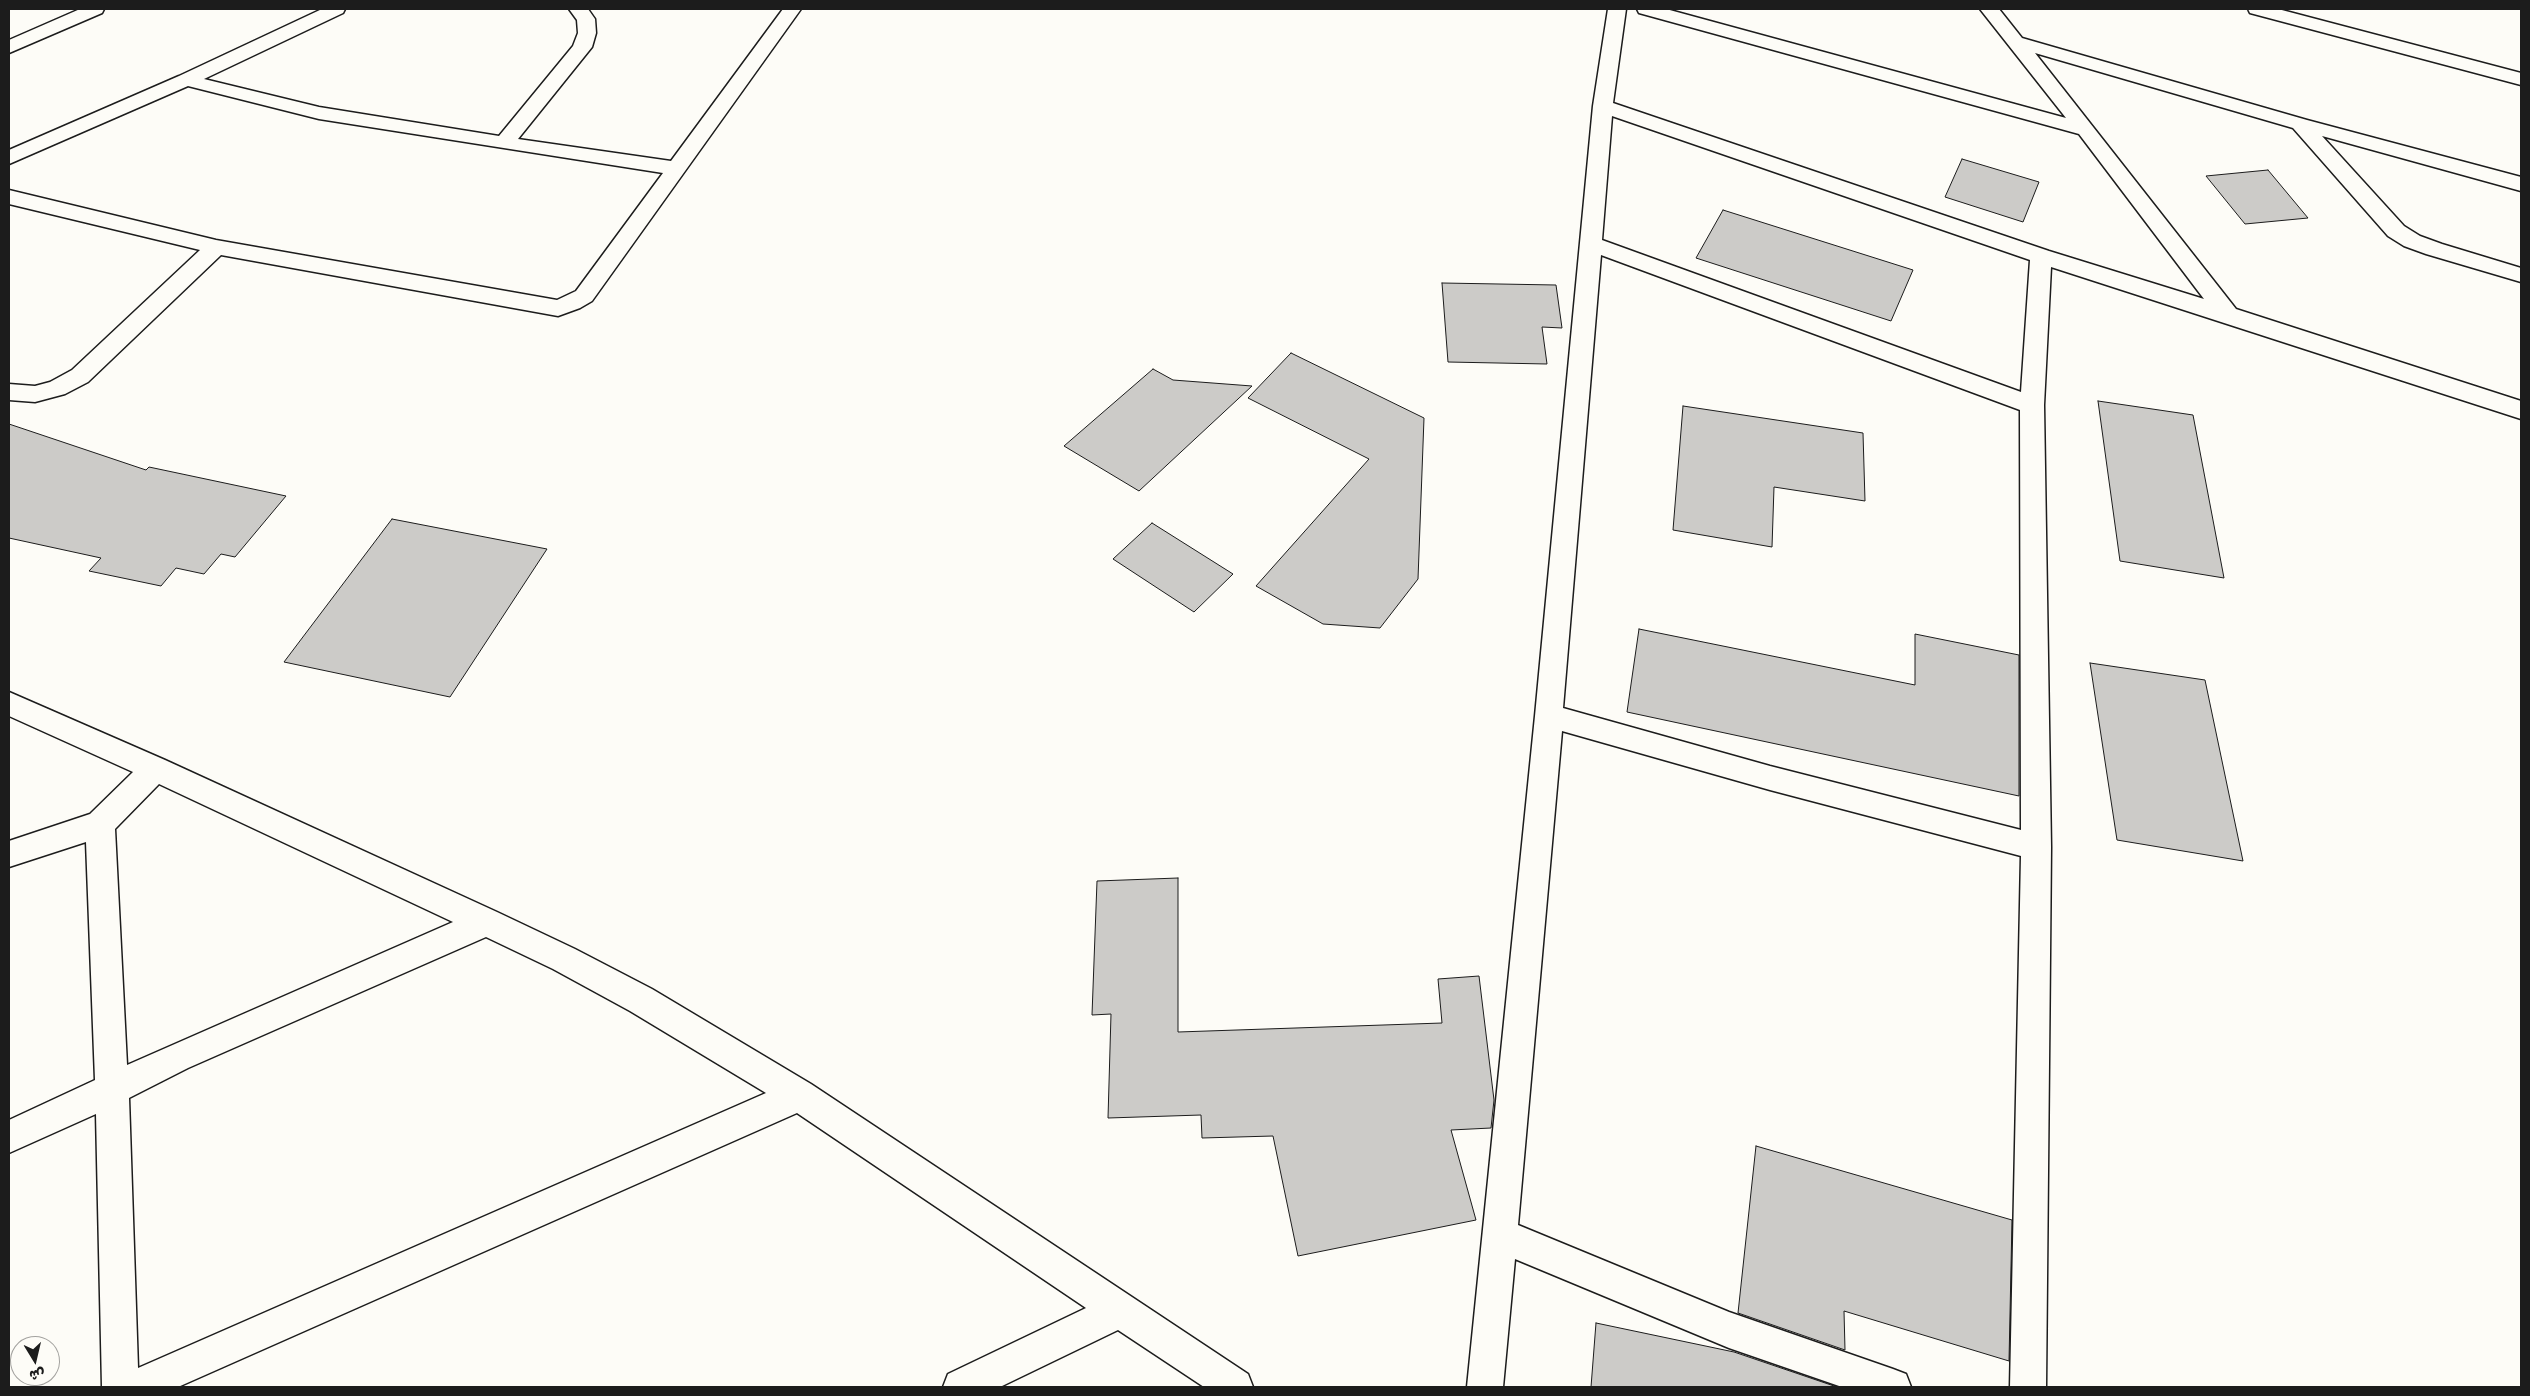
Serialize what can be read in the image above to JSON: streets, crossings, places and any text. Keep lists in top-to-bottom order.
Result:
{
  "north": "bottom"
}
